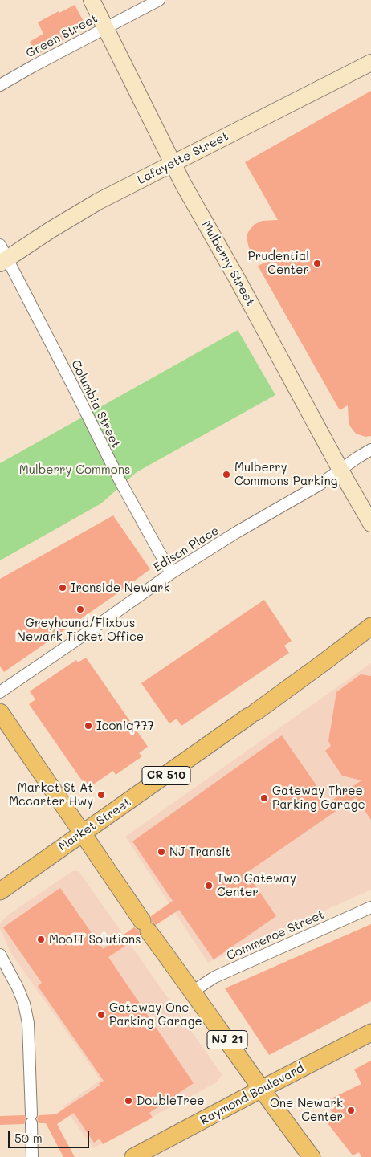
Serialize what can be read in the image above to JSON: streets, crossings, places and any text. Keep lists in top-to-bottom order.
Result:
{
  "streets": {
    "main road": [
      "CR 510",
      "Market Street",
      "NJ 21",
      "Raymond Boulevard"
    ],
    "street": [
      "Green Street",
      "Lafayette Street",
      "Mulberry Street",
      "Columbia Street",
      "Edison Place",
      "Commerce Street"
    ]
  },
  "crossings": [
    ["Green Street", "Mulberry Street"],
    ["Lafayette Street", "Mulberry Street"],
    ["Lafayette Street", "Columbia Street"],
    ["Mulberry Street", "Edison Place"],
    ["Columbia Street", "Edison Place"],
    ["Market Street", "NJ 21"],
    ["Commerce Street", "NJ 21"],
    ["NJ 21", "Raymond Boulevard"]
  ],
  "parks": ["Mulberry Commons"],
  "places": [
    "Prudential Center",
    "Mulberry Commons Parking",
    "Ironside Newark",
    "Greyhound/Flixbus Newark Ticket Office",
    "Iconiq777",
    "Market St At Mccarter Hwy",
    "Gateway Three Parking Garage",
    "NJ Transit",
    "Two Gateway Center",
    "MooIT Solutions",
    "Gateway One Parking Garage",
    "DoubleTree",
    "One Newark Center"
  ],
  "scale_bar": "50 m"
}
